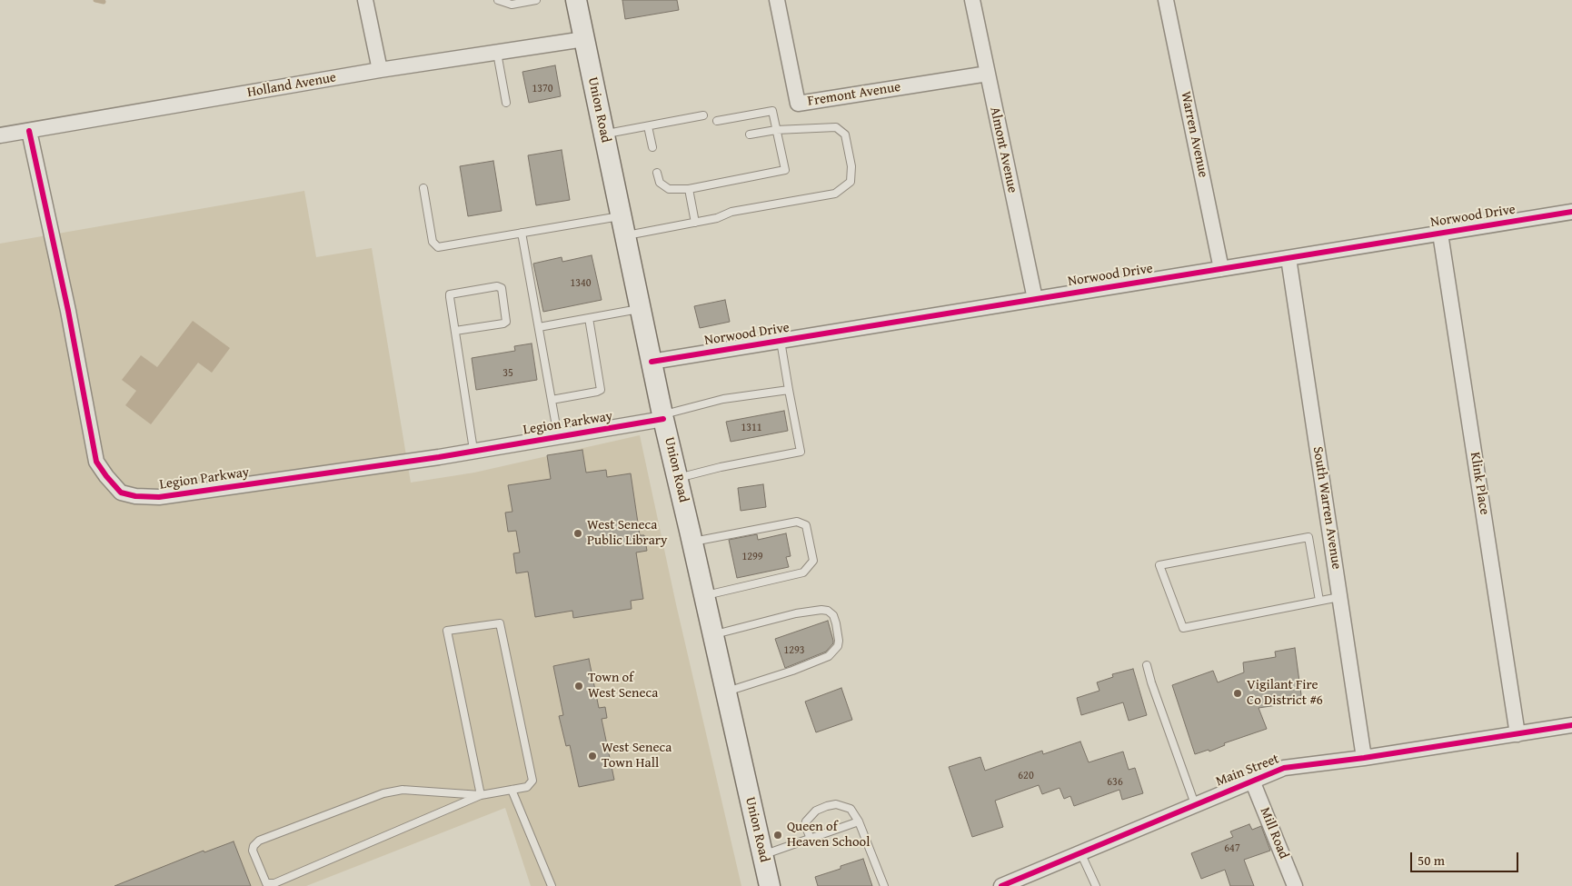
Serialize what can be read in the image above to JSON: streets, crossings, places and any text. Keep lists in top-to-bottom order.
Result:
{
  "streets": {
    "main road": ["Union Road"],
    "street": [
      "Holland Avenue",
      "Fremont Avenue",
      "Warren Avenue",
      "Almont Avenue",
      "Norwood Drive",
      "Legion Parkway",
      "Klink Place",
      "South Warren Avenue",
      "Main Street",
      "Mill Road"
    ]
  },
  "crossings": [
    ["Holland Avenue", "Union Road"],
    ["Holland Avenue", "Legion Parkway"],
    ["Fremont Avenue", "Almont Avenue"],
    ["Union Road", "Norwood Drive"],
    ["Union Road", "Legion Parkway"],
    ["Warren Avenue", "Norwood Drive"],
    ["Almont Avenue", "Norwood Drive"],
    ["Norwood Drive", "Klink Place"],
    ["Norwood Drive", "South Warren Avenue"],
    ["Klink Place", "Main Street"],
    ["South Warren Avenue", "Main Street"],
    ["Main Street", "Mill Road"]
  ],
  "places": [
    "West Seneca Public Library",
    "Town of West Seneca",
    "Vigilant Fire Co District #6",
    "West Seneca Town Hall",
    "Queen of Heaven School"
  ],
  "house_numbers": [
    "1370",
    "1340",
    "35",
    "1311",
    "1299",
    "1293",
    "620",
    "636",
    "647"
  ],
  "scale_bar": "50 m"
}
